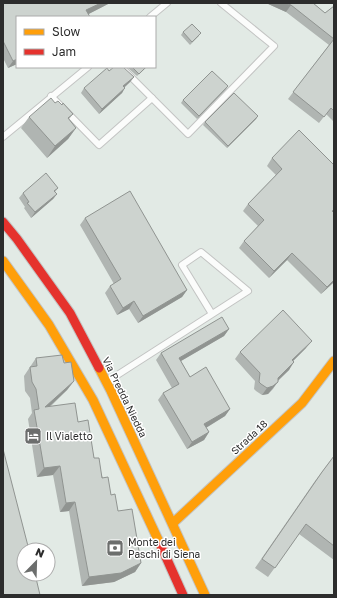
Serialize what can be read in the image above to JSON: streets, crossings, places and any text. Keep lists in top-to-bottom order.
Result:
{
  "streets": {
    "main road": ["Via Predda Niedda", "Strada 18"]
  },
  "crossings": [
    ["Via Predda Niedda", "Strada 18"]
  ],
  "places": {
    "hotel": ["Il Vialetto"],
    "bank": ["Monte dei Paschi di Siena"]
  },
  "legend": ["Slow", "Jam"],
  "north": "top right"
}
